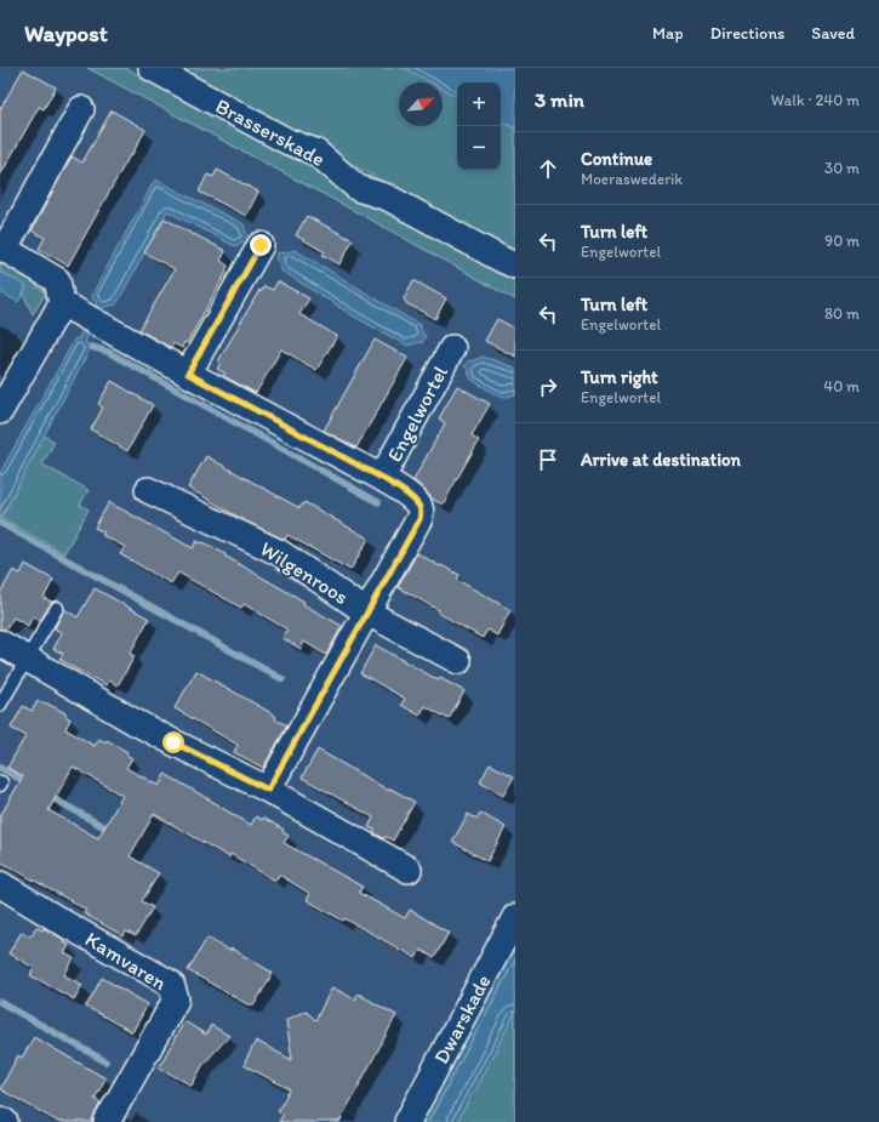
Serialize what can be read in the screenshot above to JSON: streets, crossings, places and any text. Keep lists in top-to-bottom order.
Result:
{
  "streets": {
    "street": [
      "Brasserskade",
      "Engelwortel",
      "Wilgenroos",
      "Kamvaren",
      "Dwarskade"
    ]
  },
  "crossings": [
    ["Engelwortel", "Wilgenroos"]
  ],
  "north": "top right",
  "page": {
    "header": "Waypost",
    "nav": ["Map", "Directions", "Saved"],
    "heading": ["3 min", "Walk · 240 m"],
    "map_buttons": ["+", "−"],
    "list": [
      ["Continue", "Moeraswederik", "30 m"],
      ["Turn left", "Engelwortel", "90 m"],
      ["Turn left", "Engelwortel", "80 m"],
      ["Turn right", "Engelwortel", "40 m"],
      "Arrive at destination"
    ]
  }
}
